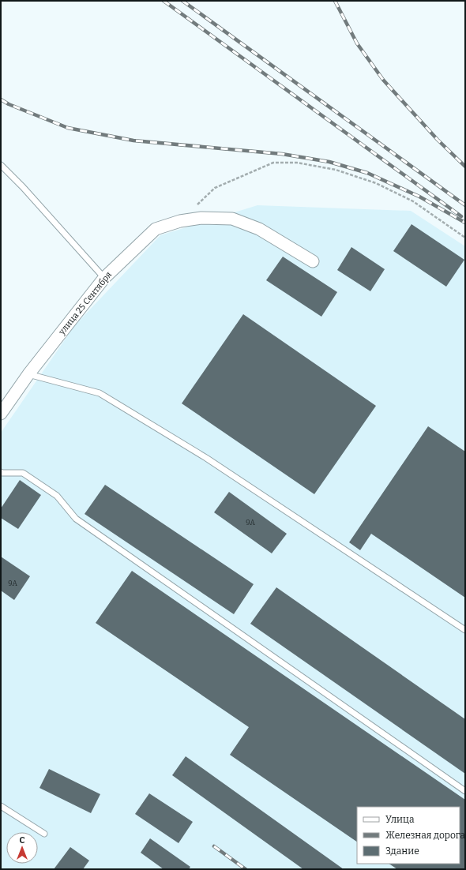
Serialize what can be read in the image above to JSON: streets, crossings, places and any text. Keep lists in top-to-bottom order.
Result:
{
  "streets": {
    "street": ["улица 25 Сентября"]
  },
  "house_numbers": ["9А", "9А"],
  "legend": ["Улица", "Железная дорога", "Здание"],
  "north": "top"
}
